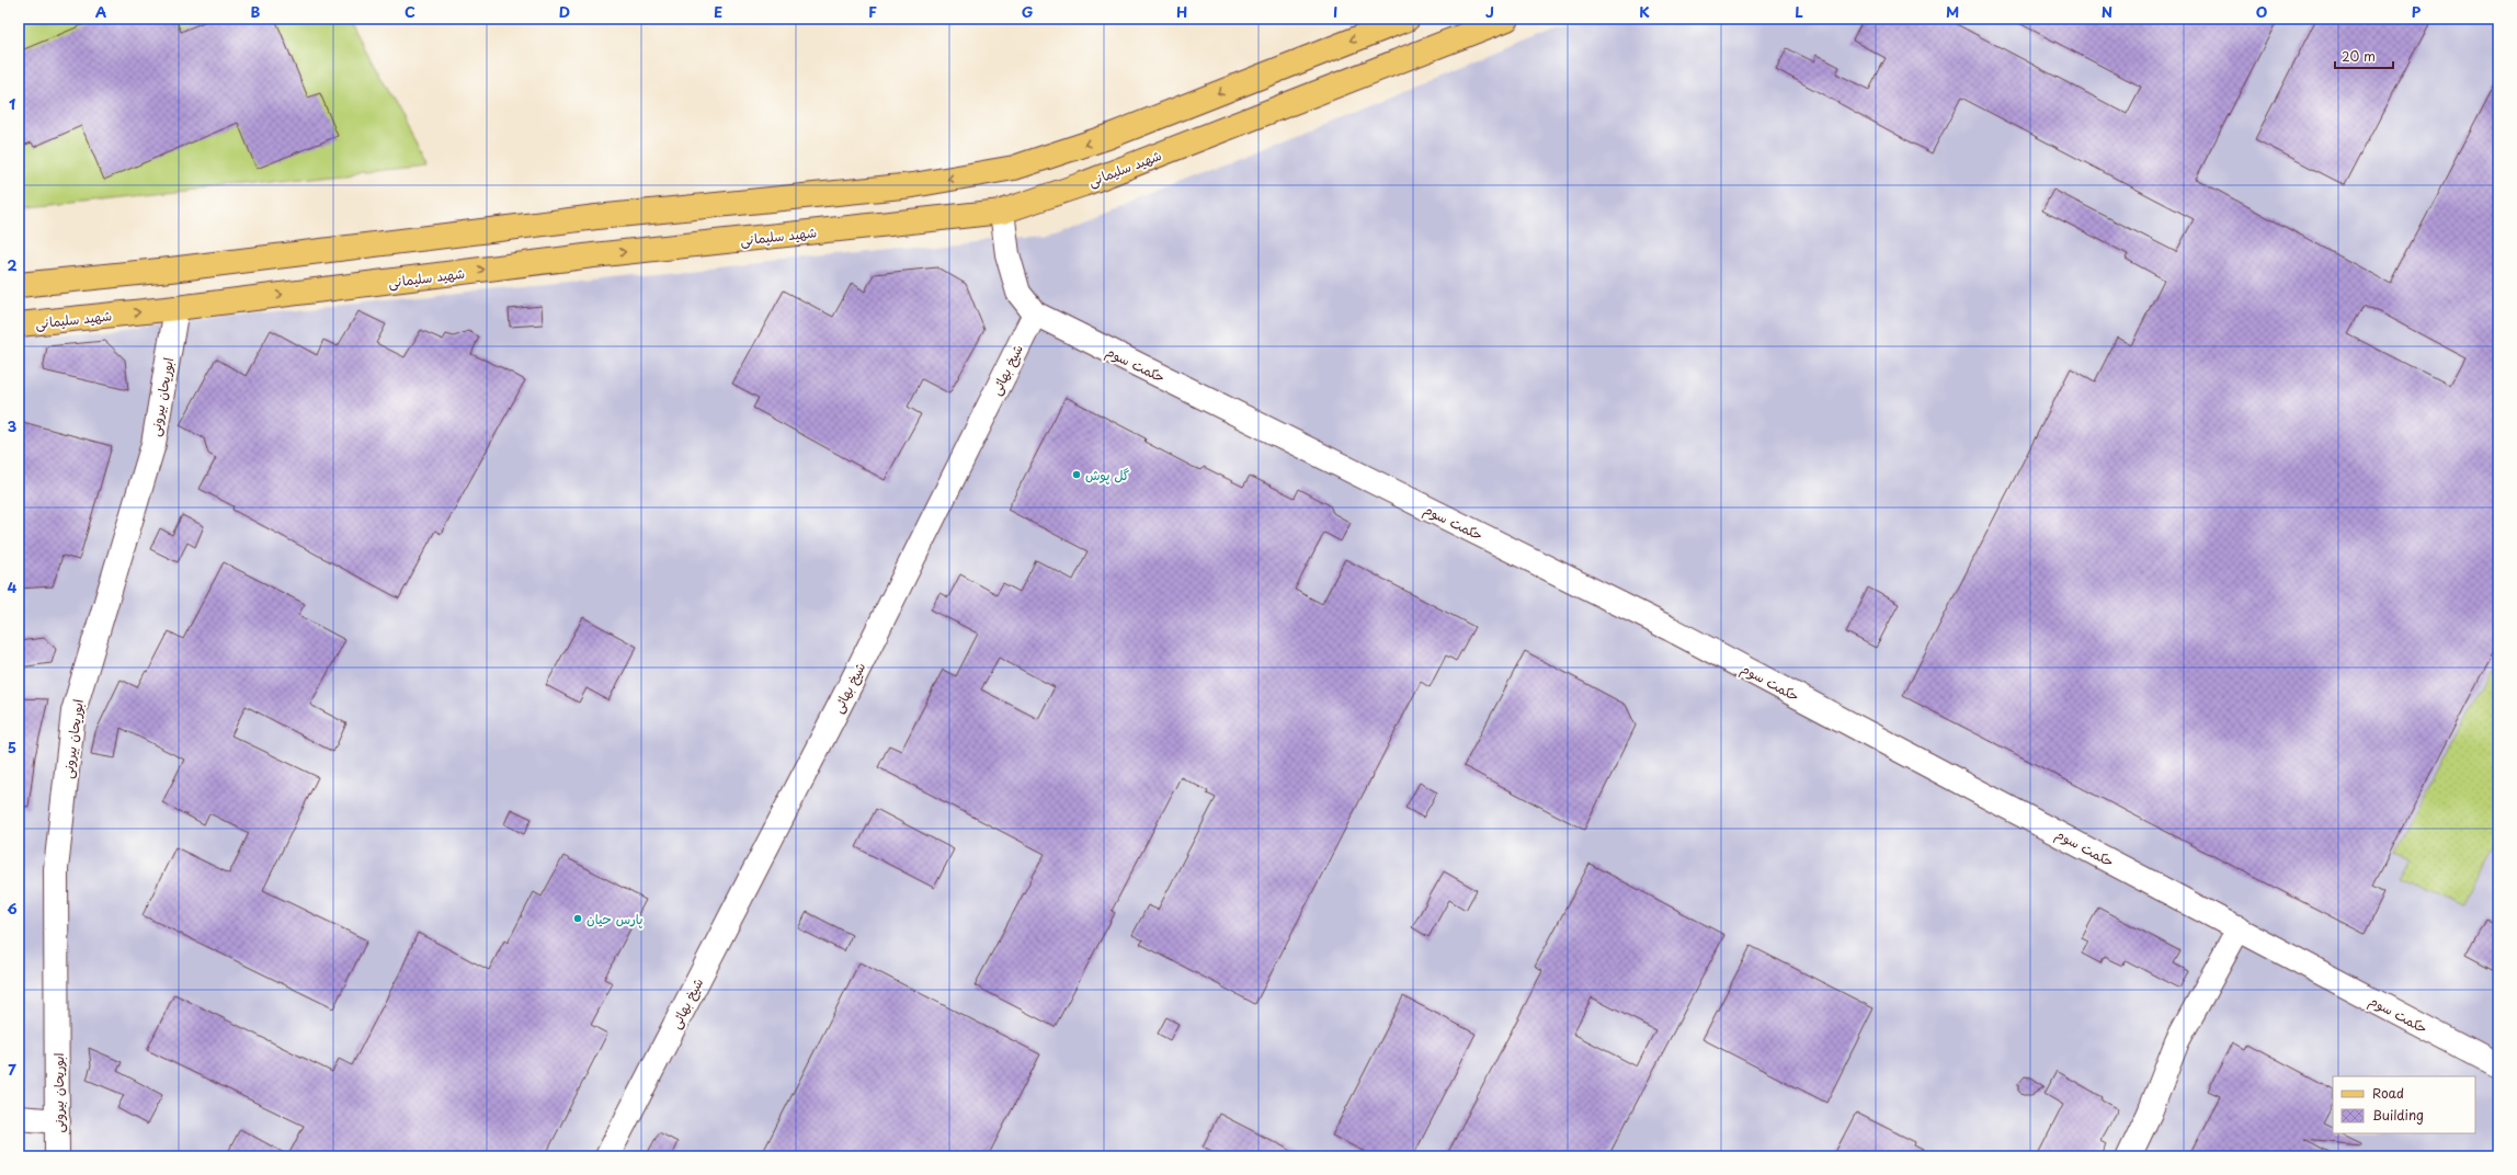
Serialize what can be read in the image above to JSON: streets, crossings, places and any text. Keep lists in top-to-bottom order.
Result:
{
  "streets": {
    "main road": ["شهید سلیمانی"],
    "street": ["حکمت سوم", "شیخ بهائی", "ابوریحان بیرونی"]
  },
  "crossings": [
    ["شهید سلیمانی", "ابوریحان بیرونی"],
    ["حکمت سوم", "شیخ بهائی"]
  ],
  "places": ["گل پوش", "پارس حیان"],
  "legend": ["Road", "Building"],
  "scale_bar": "20 m",
  "grid": {
    "columns": [
      "A",
      "B",
      "C",
      "D",
      "E",
      "F",
      "G",
      "H",
      "I",
      "J",
      "K",
      "L",
      "M",
      "N",
      "O",
      "P"
    ],
    "rows": [
      "1",
      "2",
      "3",
      "4",
      "5",
      "6",
      "7"
    ]
  }
}
